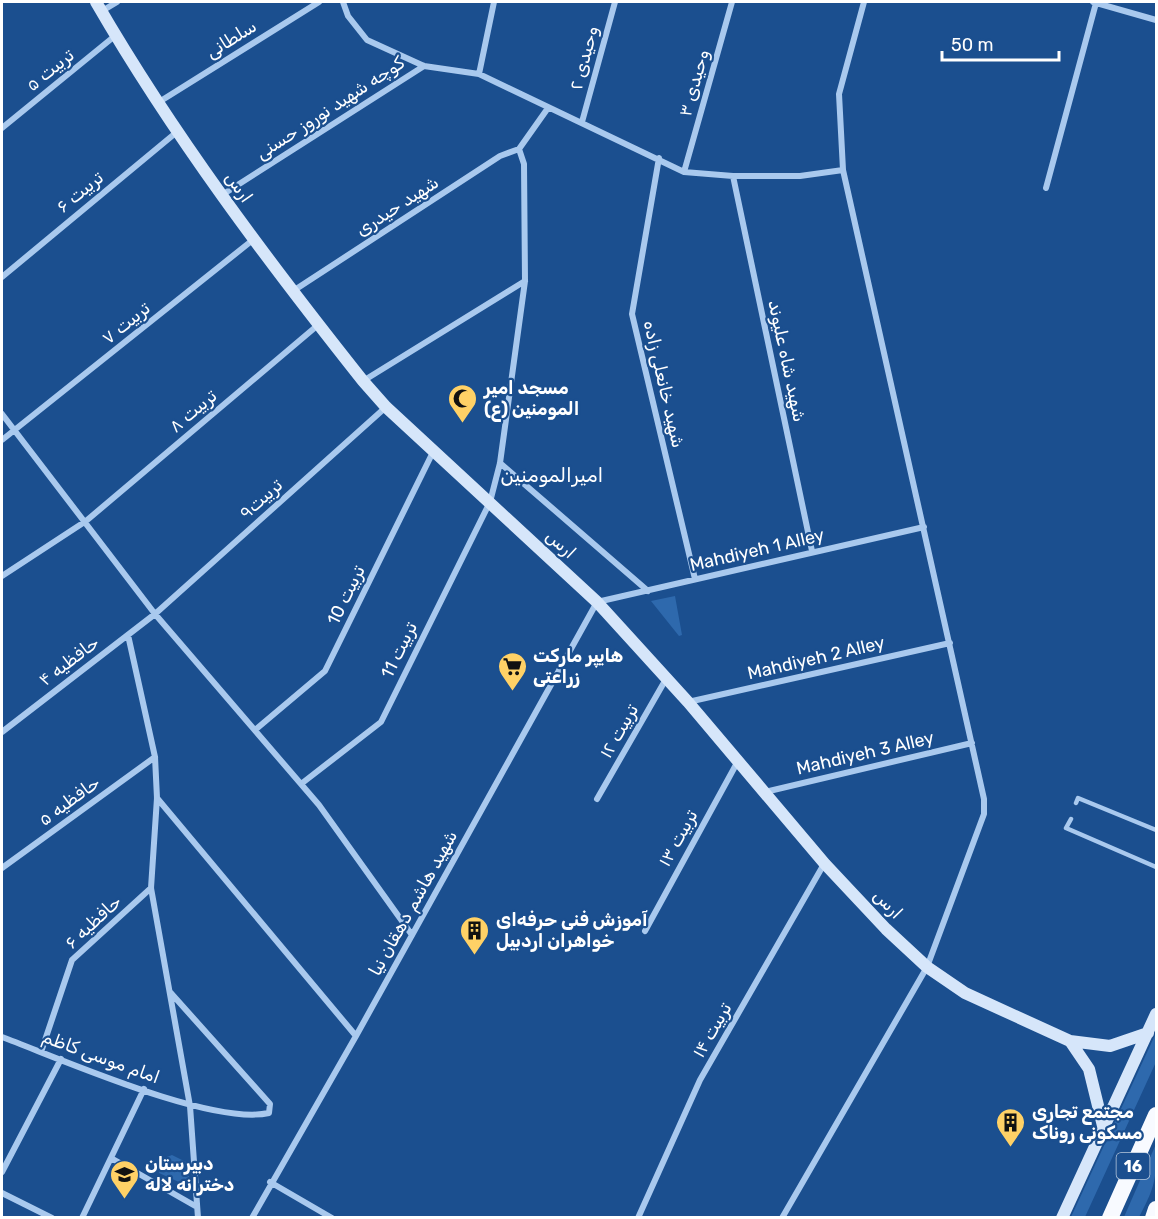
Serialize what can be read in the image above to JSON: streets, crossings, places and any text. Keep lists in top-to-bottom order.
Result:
{
  "streets": {
    "highway": ["16"],
    "main road": ["ارس"],
    "street": [
      "سلطانی",
      "وحیدی ۲",
      "تربیت ۵",
      "وحیدی ۳",
      "کوچه شهید نوروز حسنی",
      "تربیت ۶",
      "شهید حیدری",
      "تربیت ۷",
      "شهید شاه علیوند",
      "شهید خانعلی زاده",
      "تربیت ۸",
      "تربیت۹",
      "Mahdiyeh 1 Alley",
      "تربیت 10",
      "تربیت 11",
      "Mahdiyeh 2 Alley",
      "حافظیه ۴",
      "تربیت ۱۲",
      "Mahdiyeh 3 Alley",
      "حافظیه ۵",
      "تربیت ۱۳",
      "شهید هاشم دهقان نیا",
      "حافظیه ۶",
      "تربیت ۱۴",
      "امام موسی کاظم"
    ]
  },
  "crossings": [
    ["سلطانی", "ارس"],
    ["تربیت ۵", "ارس"],
    ["کوچه شهید نوروز حسنی", "ارس"],
    ["ارس", "تربیت ۶"],
    ["ارس", "شهید حیدری"],
    ["ارس", "تربیت ۷"],
    ["ارس", "تربیت ۸"],
    ["ارس", "تربیت۹"],
    ["ارس", "Mahdiyeh 1 Alley"],
    ["ارس", "تربیت 10"],
    ["ارس", "تربیت 11"],
    ["ارس", "Mahdiyeh 2 Alley"],
    ["ارس", "تربیت ۱۲"],
    ["ارس", "Mahdiyeh 3 Alley"],
    ["ارس", "تربیت ۱۳"],
    ["ارس", "شهید هاشم دهقان نیا"],
    ["ارس", "تربیت ۱۴"],
    ["شهید حیدری", "تربیت 11"],
    ["شهید شاه علیوند", "Mahdiyeh 1 Alley"],
    ["شهید خانعلی زاده", "Mahdiyeh 1 Alley"],
    ["تربیت۹", "حافظیه ۴"],
    ["Mahdiyeh 1 Alley", "شهید هاشم دهقان نیا"],
    ["حافظیه ۶", "امام موسی کاظم"]
  ],
  "districts": ["امیرالمومنین"],
  "places": {
    "mosque": ["مسجد امیر المومنین (ع)"],
    "supermarket": ["هایپر مارکت زراعتی"],
    "building": ["آموزش فنی حرفه‌ای خواهران اردبیل", "مجتمع تجاری مسکونی روناک"],
    "school or university": ["دبیرستان دخترانه لاله"]
  },
  "scale_bar": "50 m"
}
